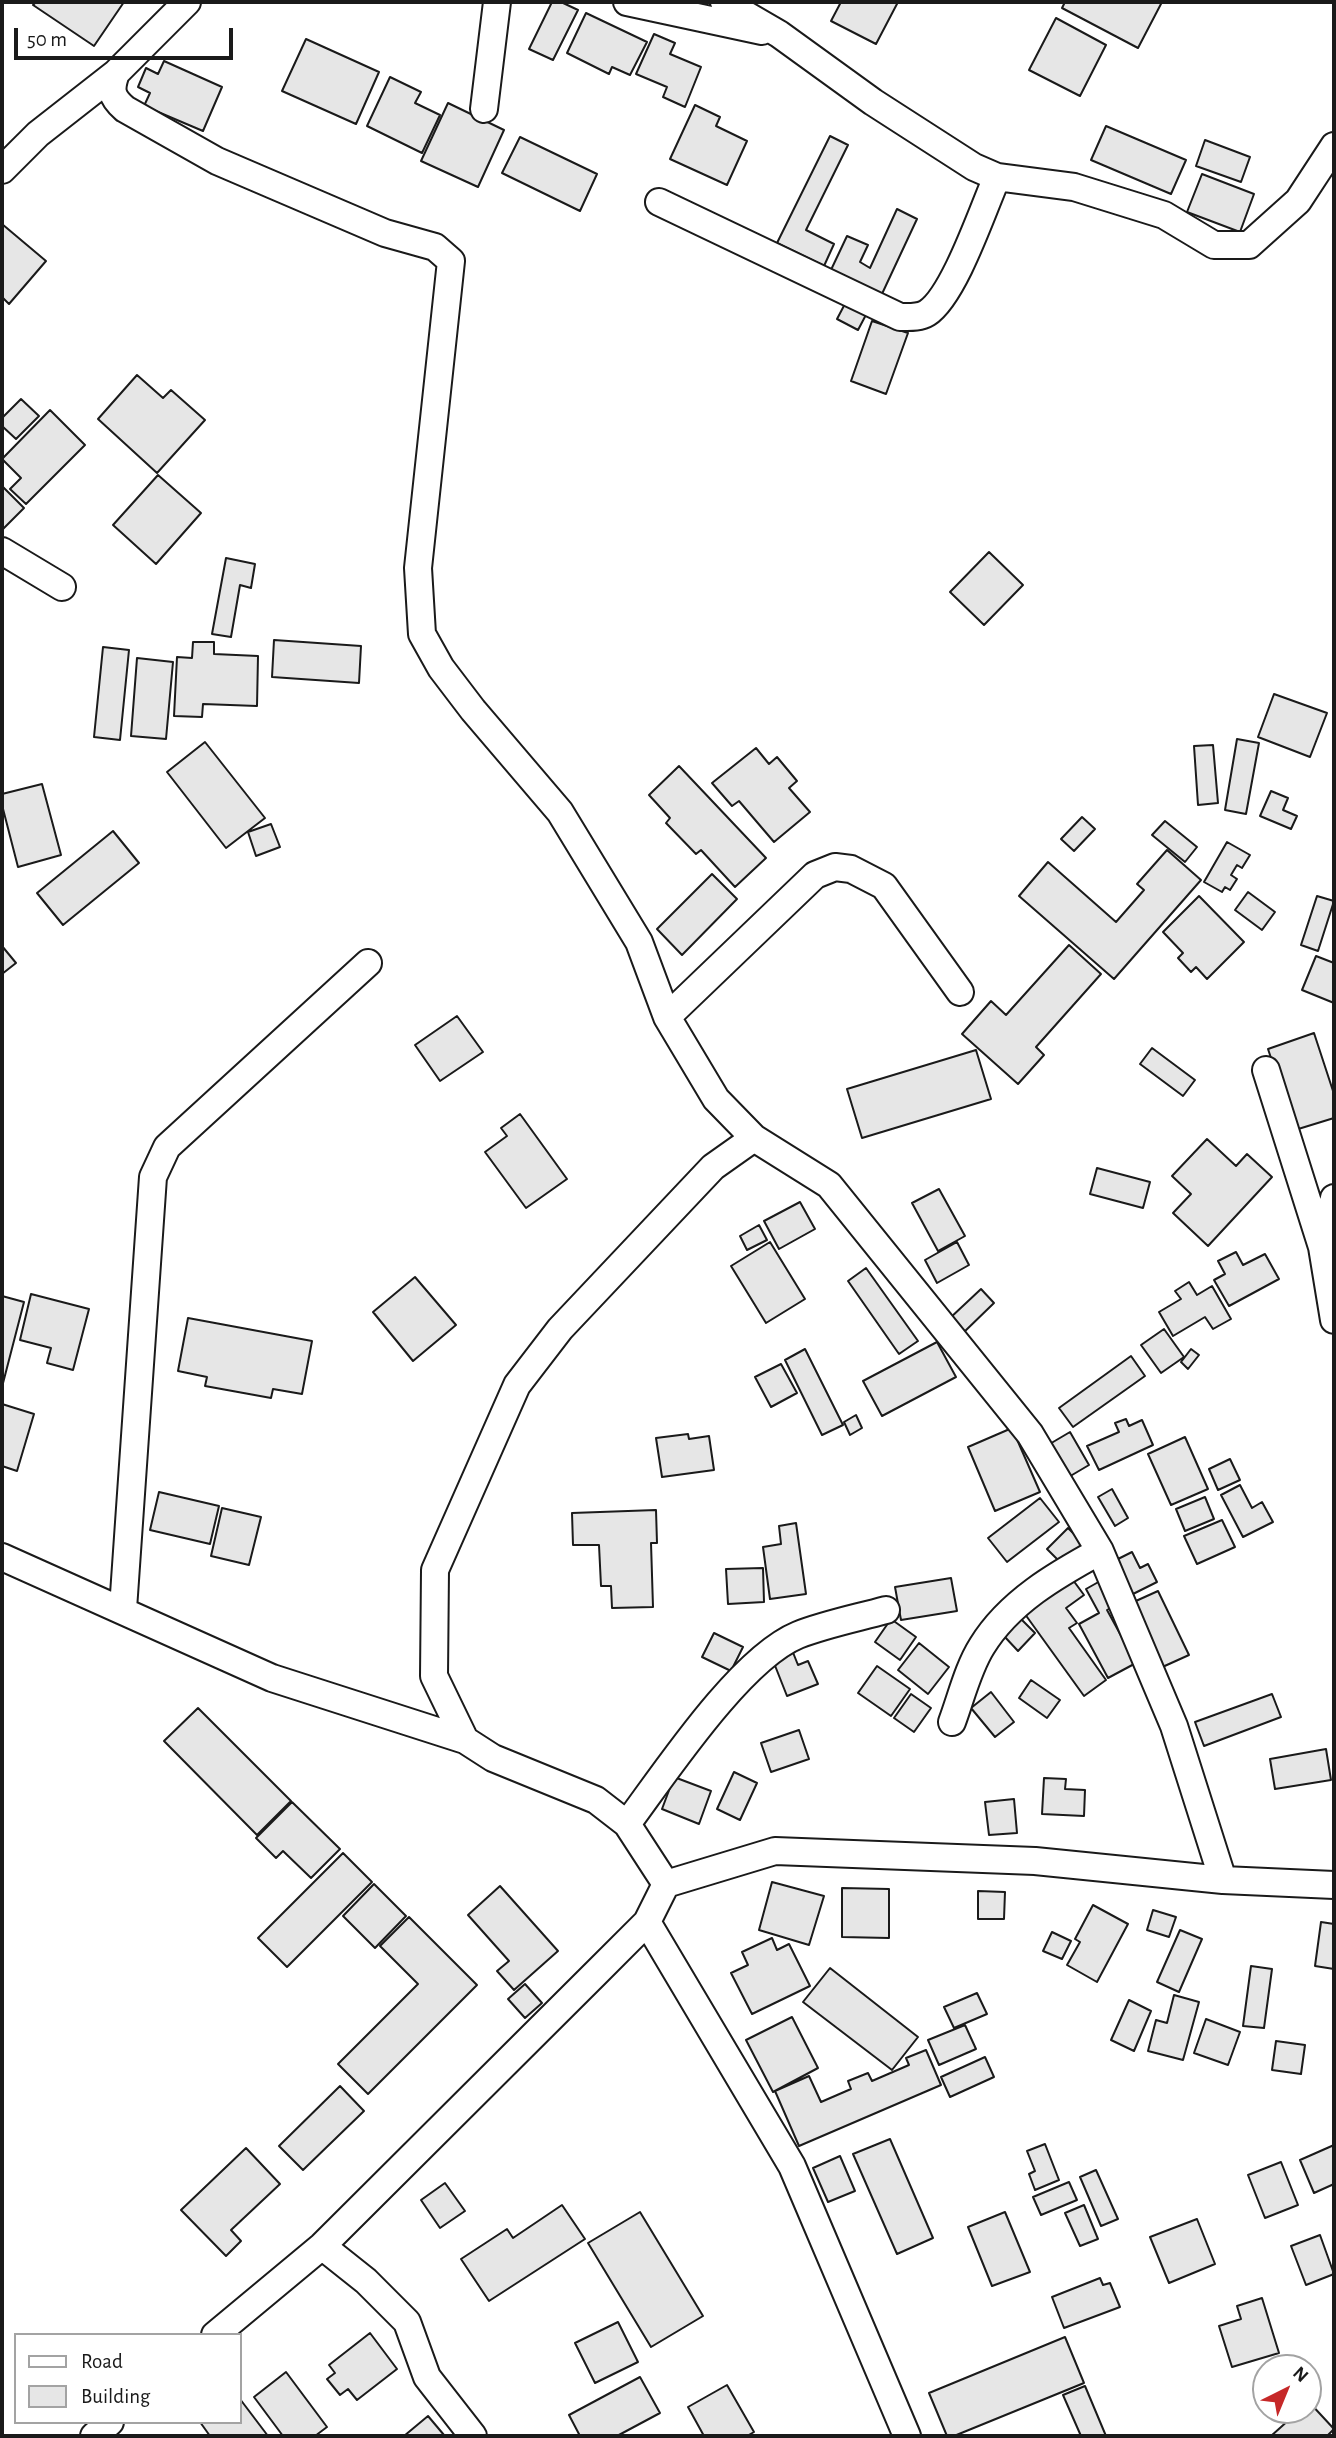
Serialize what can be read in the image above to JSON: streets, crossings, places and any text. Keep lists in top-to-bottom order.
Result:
{
  "legend": ["Road", "Building"],
  "scale_bar": "50 m",
  "north": "top right"
}
